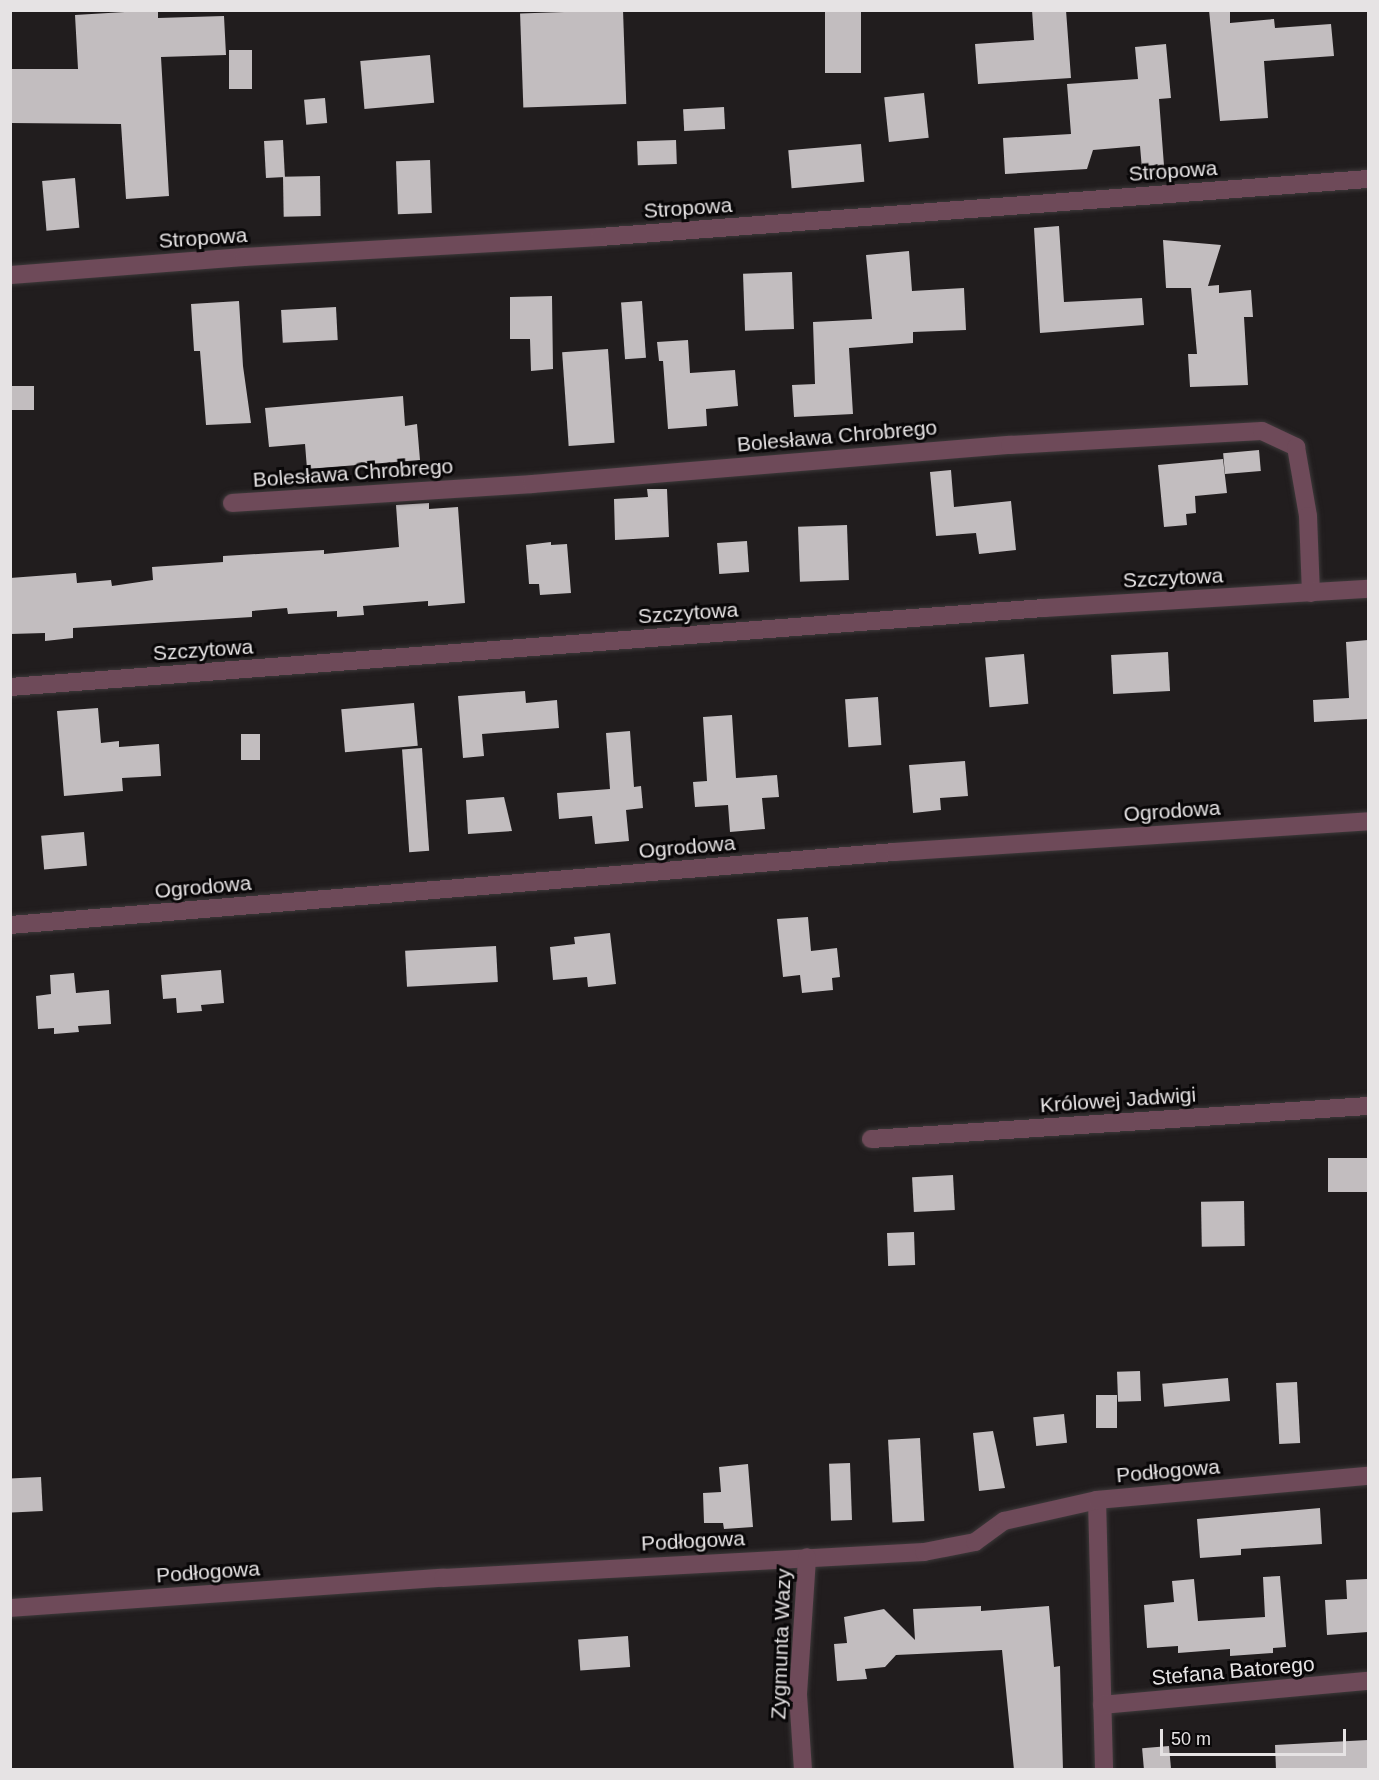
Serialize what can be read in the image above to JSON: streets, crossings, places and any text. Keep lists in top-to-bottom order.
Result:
{
  "streets": {
    "street": [
      "Stropowa",
      "Bolesława Chrobrego",
      "Szczytowa",
      "Ogrodowa",
      "Królowej Jadwigi",
      "Podłogowa",
      "Zygmunta Wazy",
      "Stefana Batorego"
    ]
  },
  "crossings": [
    ["Bolesława Chrobrego", "Szczytowa"],
    ["Podłogowa", "Zygmunta Wazy"]
  ],
  "scale_bar": "50 m"
}
